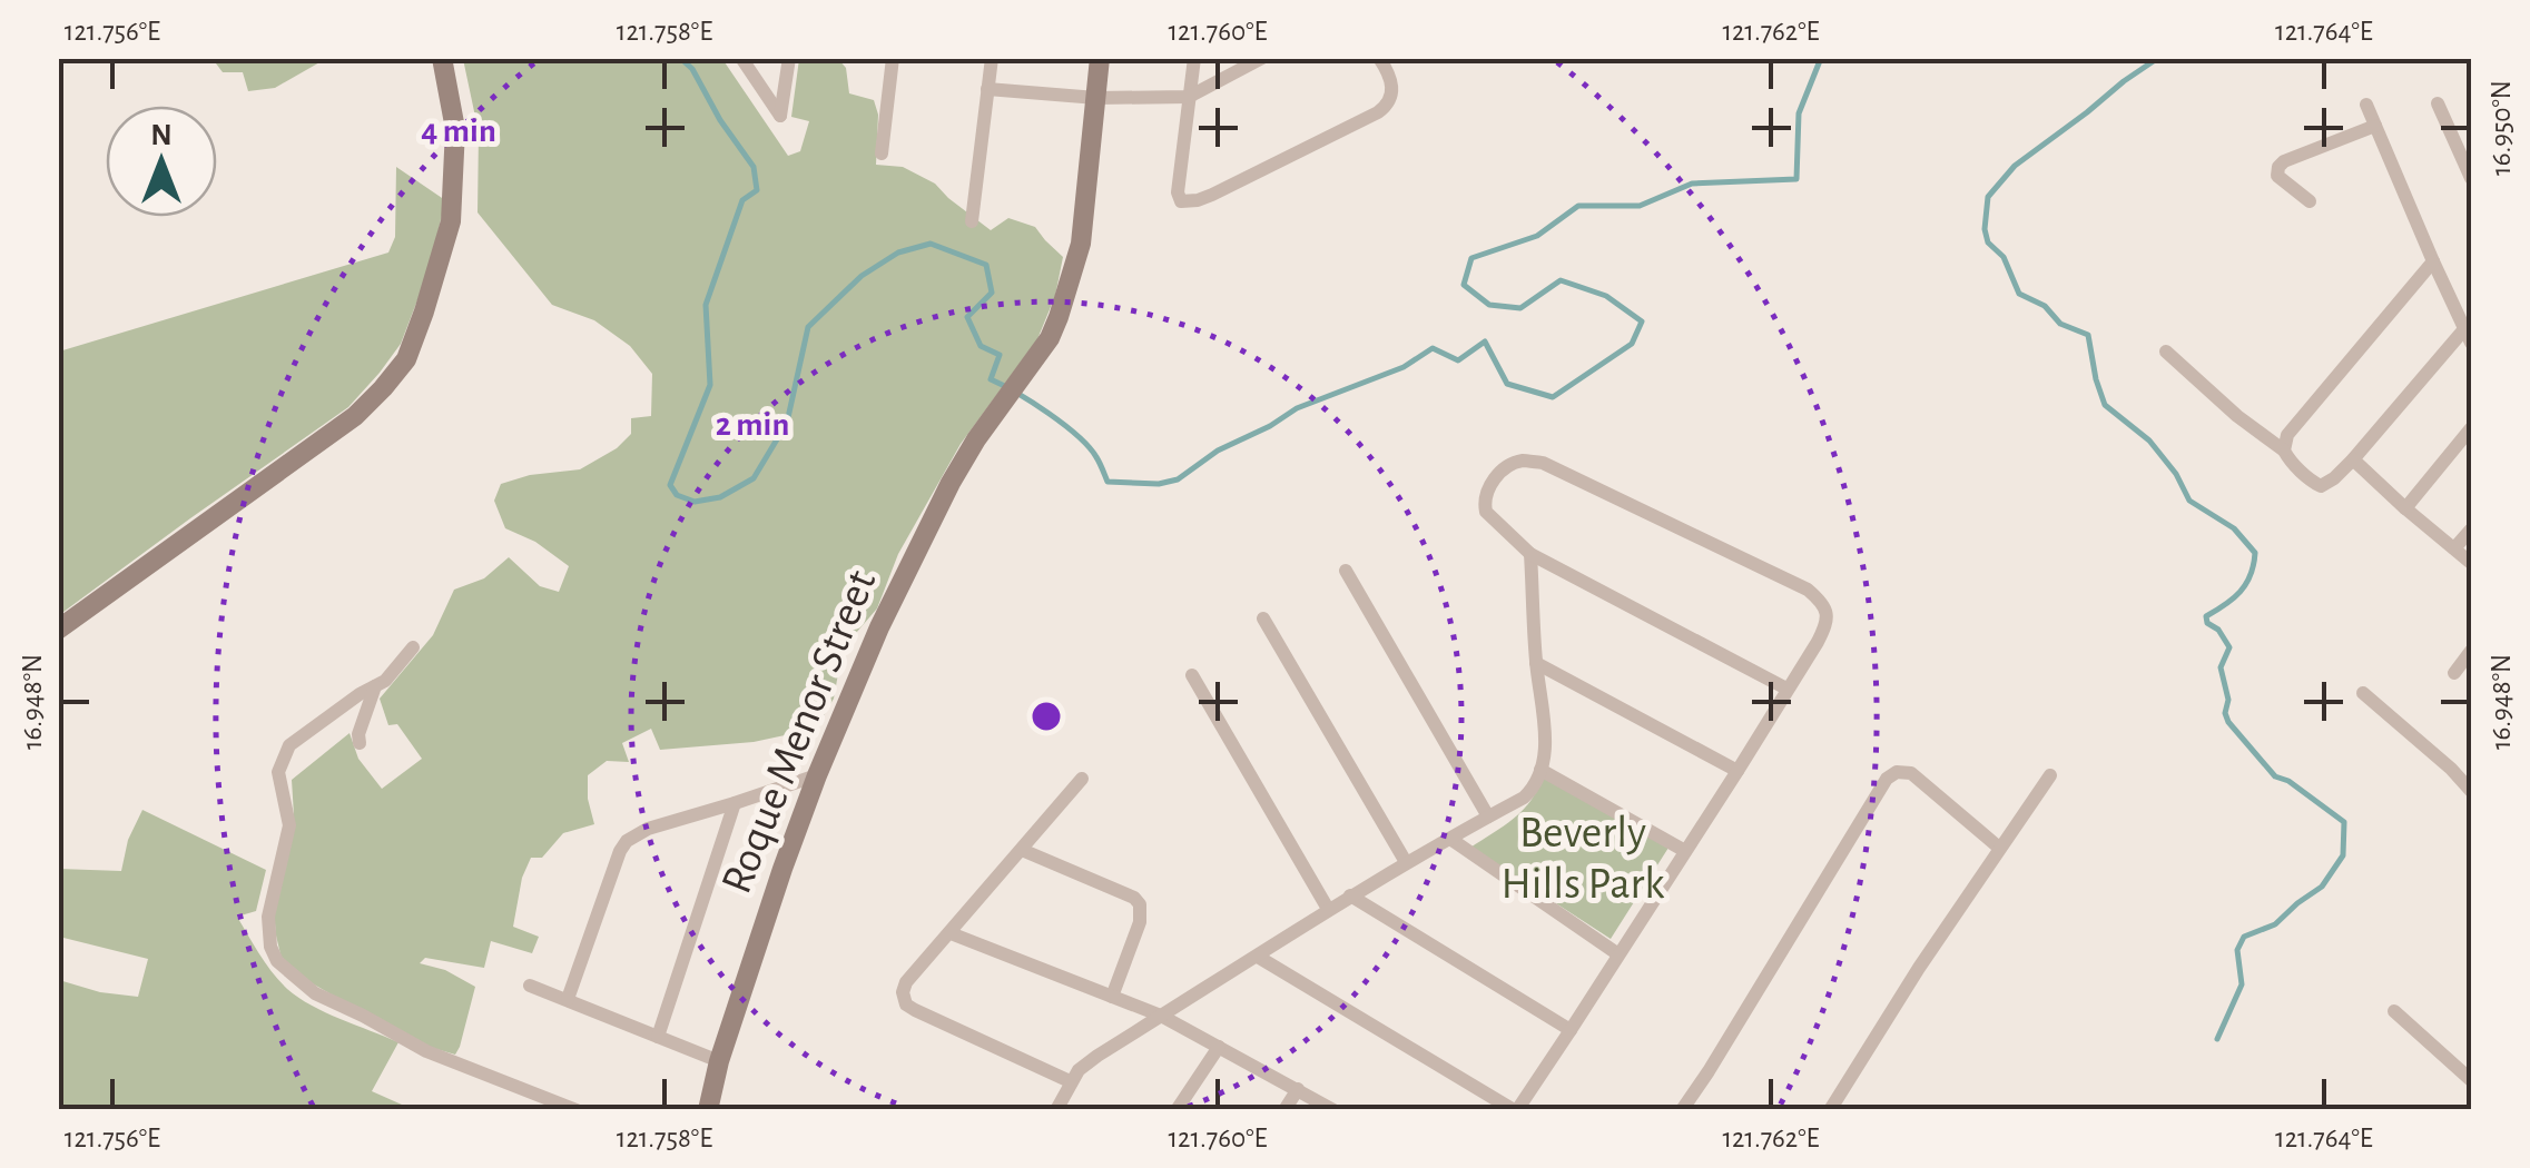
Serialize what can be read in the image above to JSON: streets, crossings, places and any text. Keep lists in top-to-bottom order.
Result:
{
  "streets": {
    "street": ["Roque Menor Street"]
  },
  "parks": ["Beverly Hills Park"],
  "north": "top",
  "coordinates": [
    "121.756°E",
    "121.758°E",
    "121.760°E",
    "121.762°E",
    "121.764°E",
    "16.950°N",
    "16.948°N"
  ],
  "rings": ["4 min", "2 min"]
}
